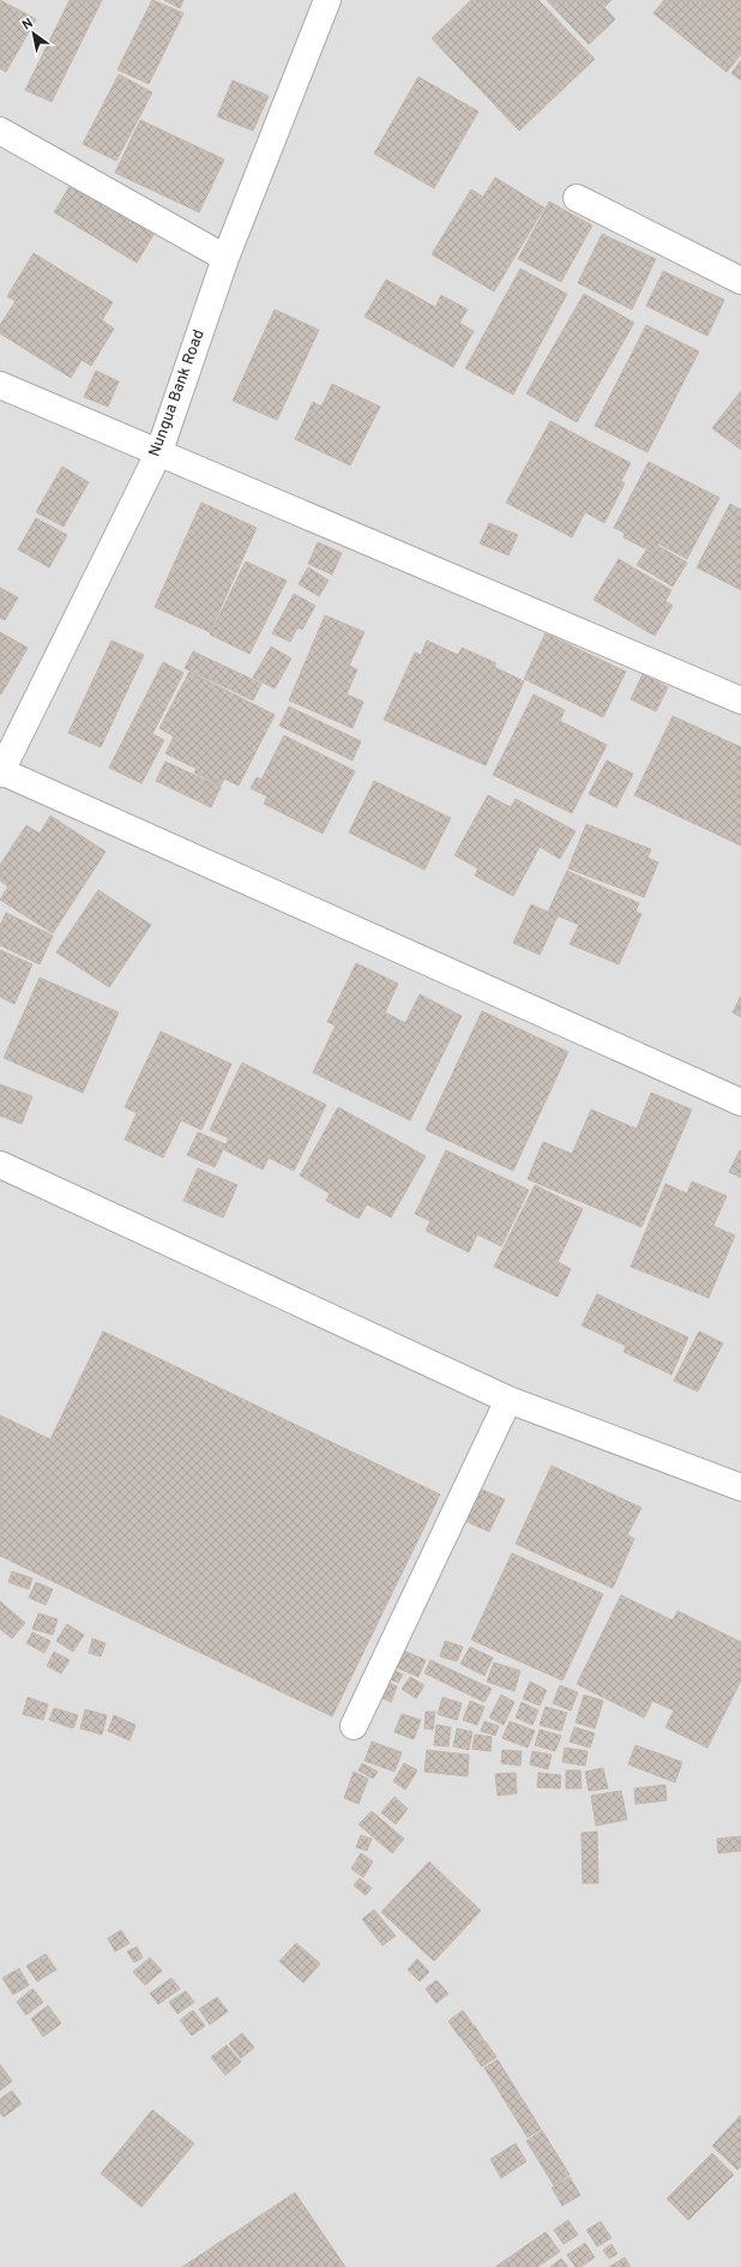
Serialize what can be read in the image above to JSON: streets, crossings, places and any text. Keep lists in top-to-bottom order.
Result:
{
  "streets": {
    "street": ["Nungua Bank Road"]
  },
  "north": "top left"
}
